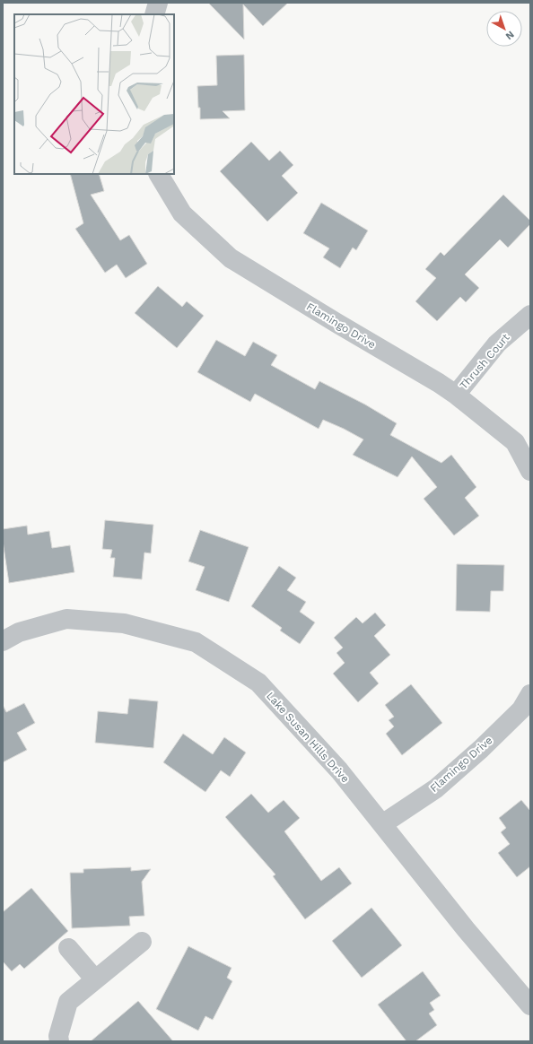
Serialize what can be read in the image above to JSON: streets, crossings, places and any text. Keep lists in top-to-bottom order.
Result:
{
  "streets": {
    "street": ["Flamingo Drive", "Thrush Court", "Lake Susan Hills Drive"]
  },
  "crossings": [
    ["Flamingo Drive", "Thrush Court"],
    ["Flamingo Drive", "Lake Susan Hills Drive"]
  ],
  "north": "bottom right"
}
